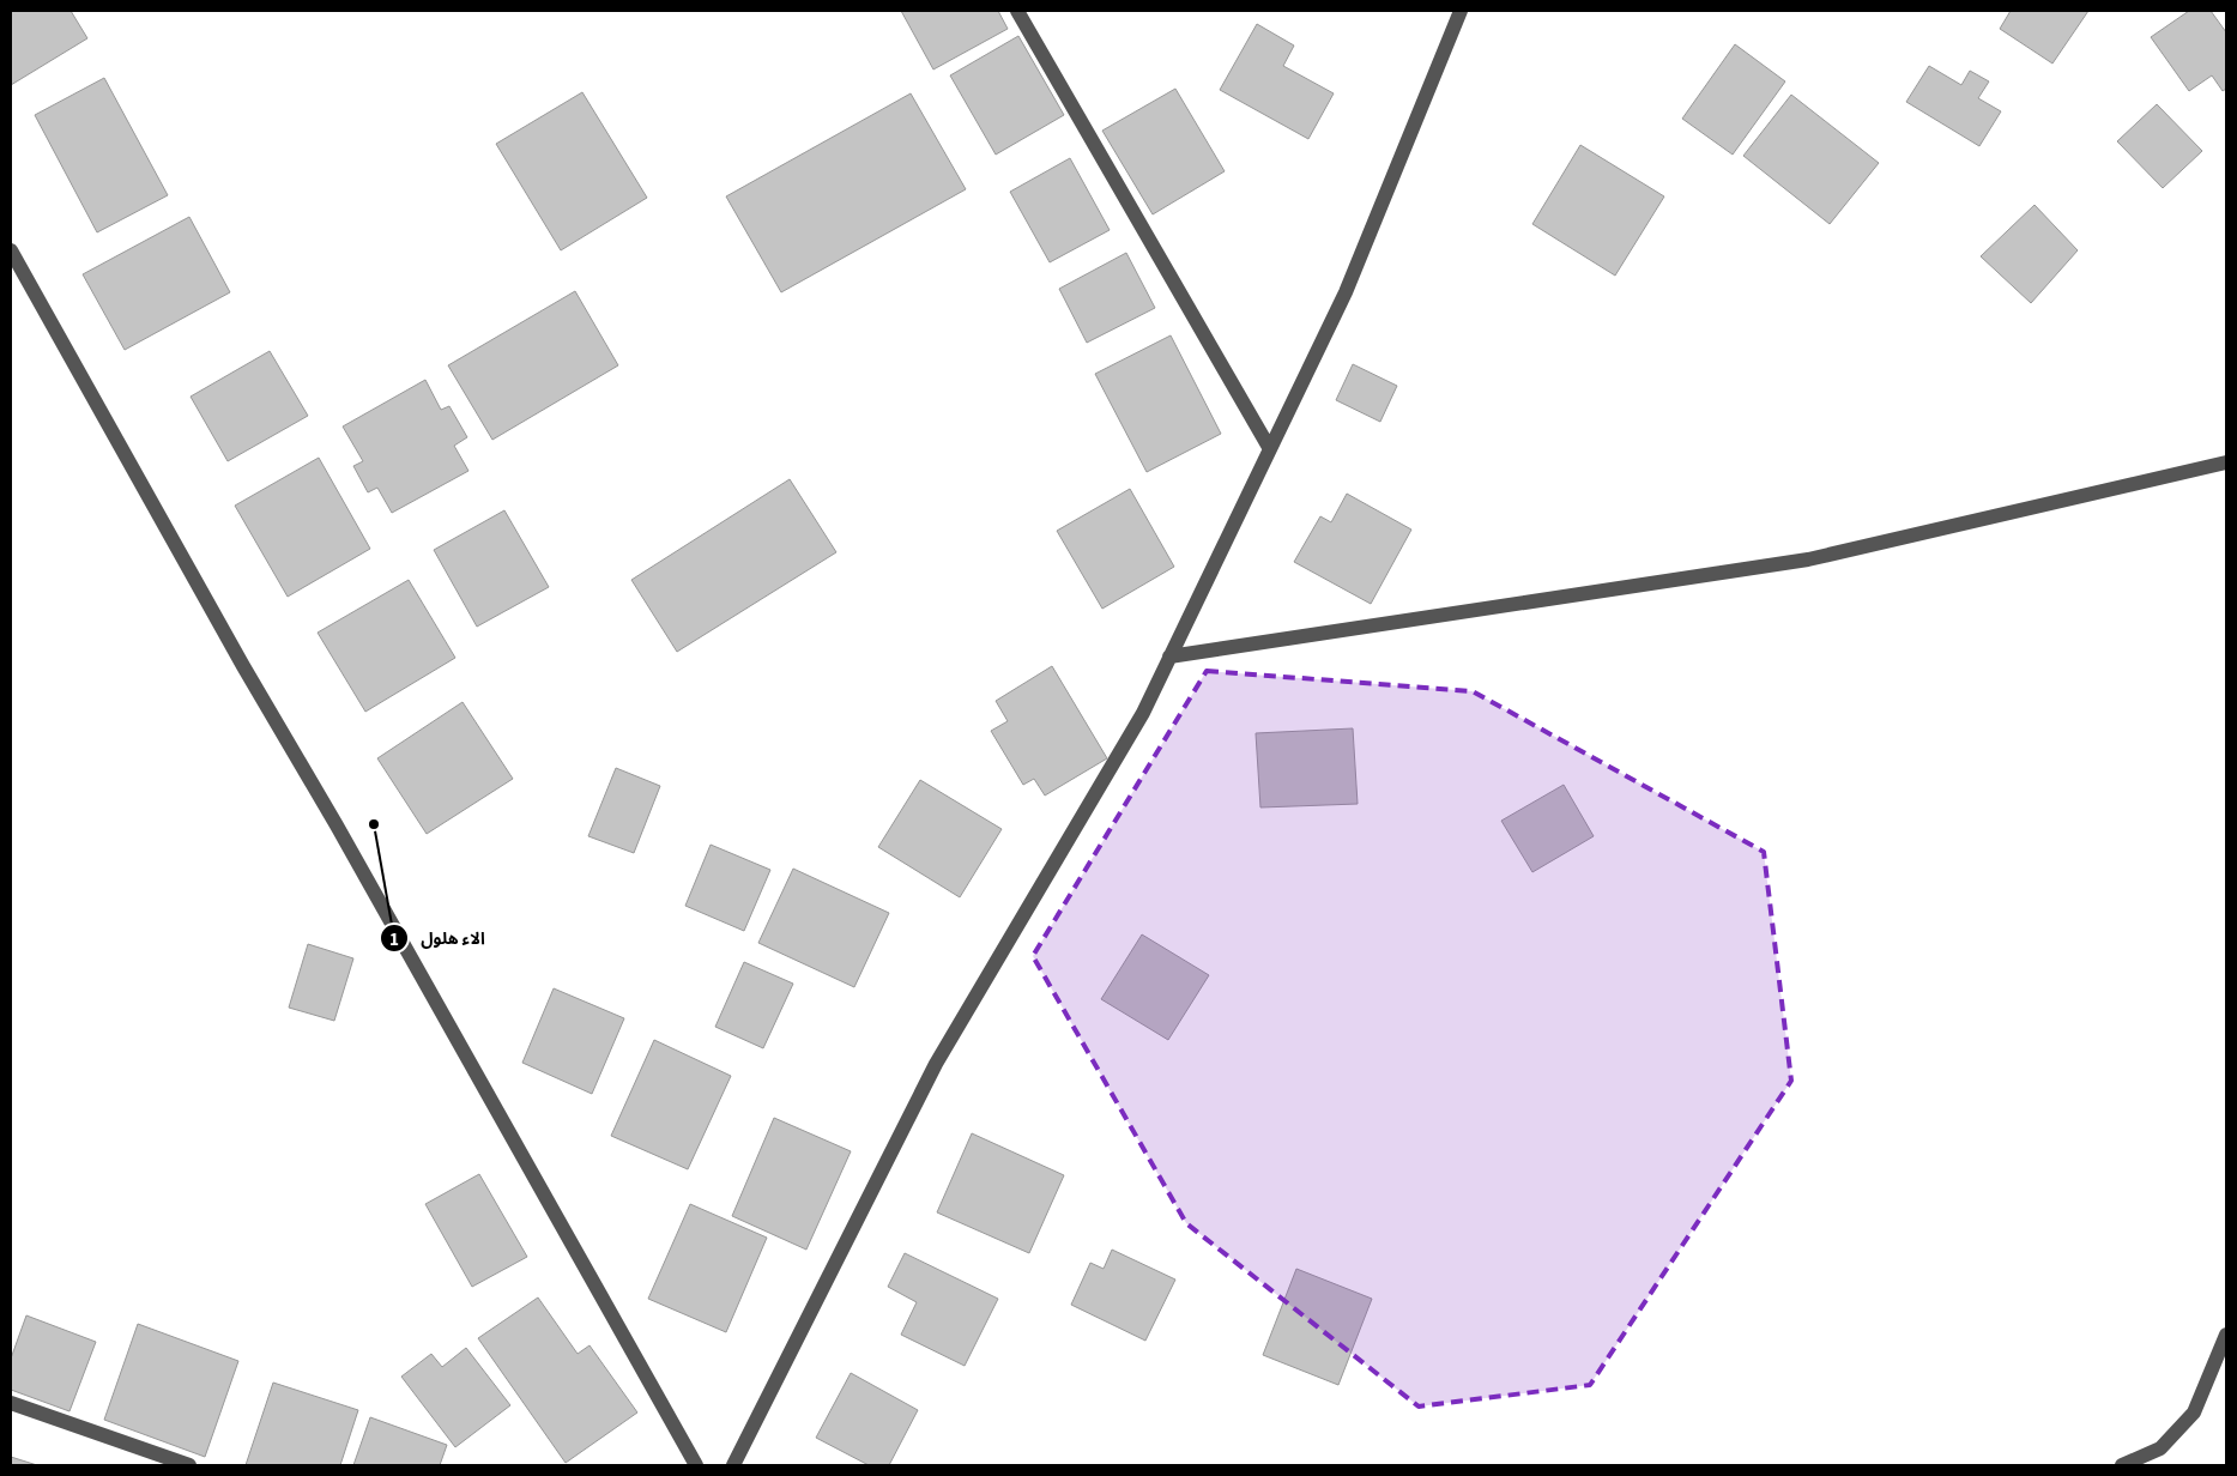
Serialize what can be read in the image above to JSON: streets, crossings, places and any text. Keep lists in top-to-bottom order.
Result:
{
  "places": ["الاء هلول"]
}
